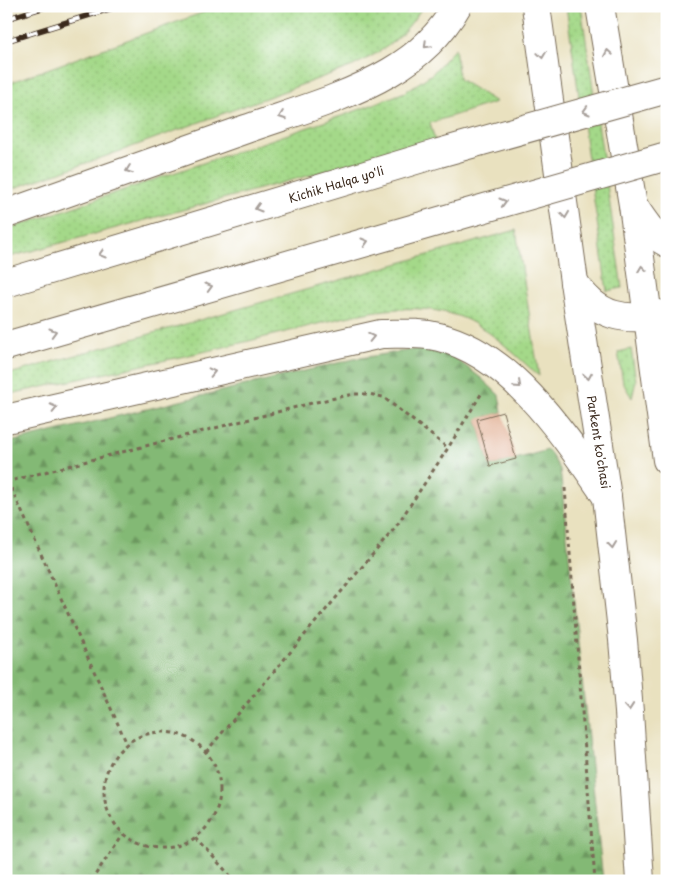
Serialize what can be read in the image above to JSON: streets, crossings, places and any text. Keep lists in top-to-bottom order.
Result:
{
  "streets": {
    "main road": ["Kichik Halqa yo'li", "Parkent ko'chasi"]
  }
}
